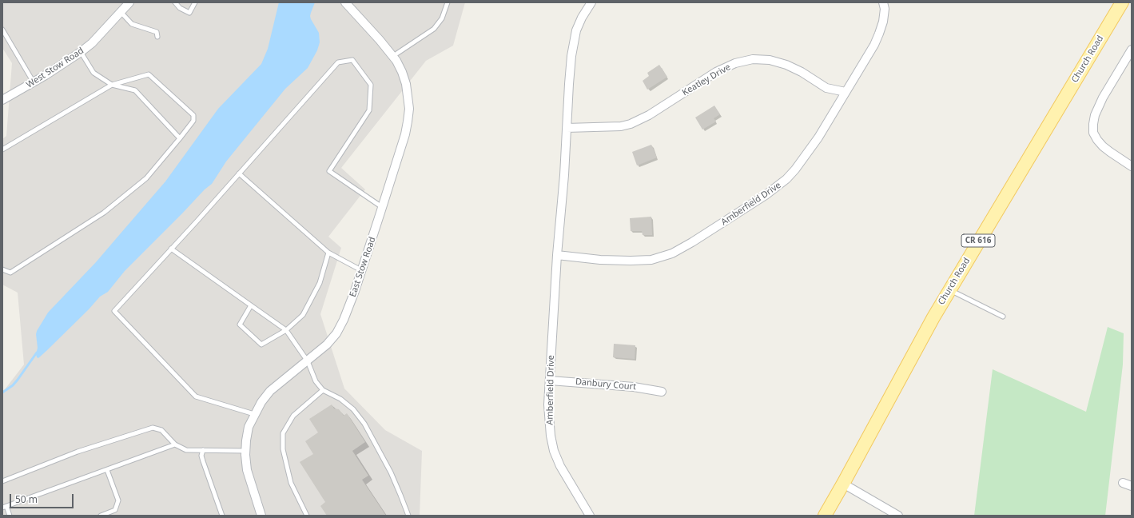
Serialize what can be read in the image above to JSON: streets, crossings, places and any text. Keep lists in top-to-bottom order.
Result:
{
  "streets": {
    "main road": ["Church Road", "CR 616"],
    "street": [
      "West Stow Road",
      "Keatley Drive",
      "Amberfield Drive",
      "East Stow Road",
      "Danbury Court"
    ]
  },
  "crossings": [
    ["Keatley Drive", "Amberfield Drive"],
    ["Amberfield Drive", "Danbury Court"]
  ],
  "scale_bar": "50 m"
}
